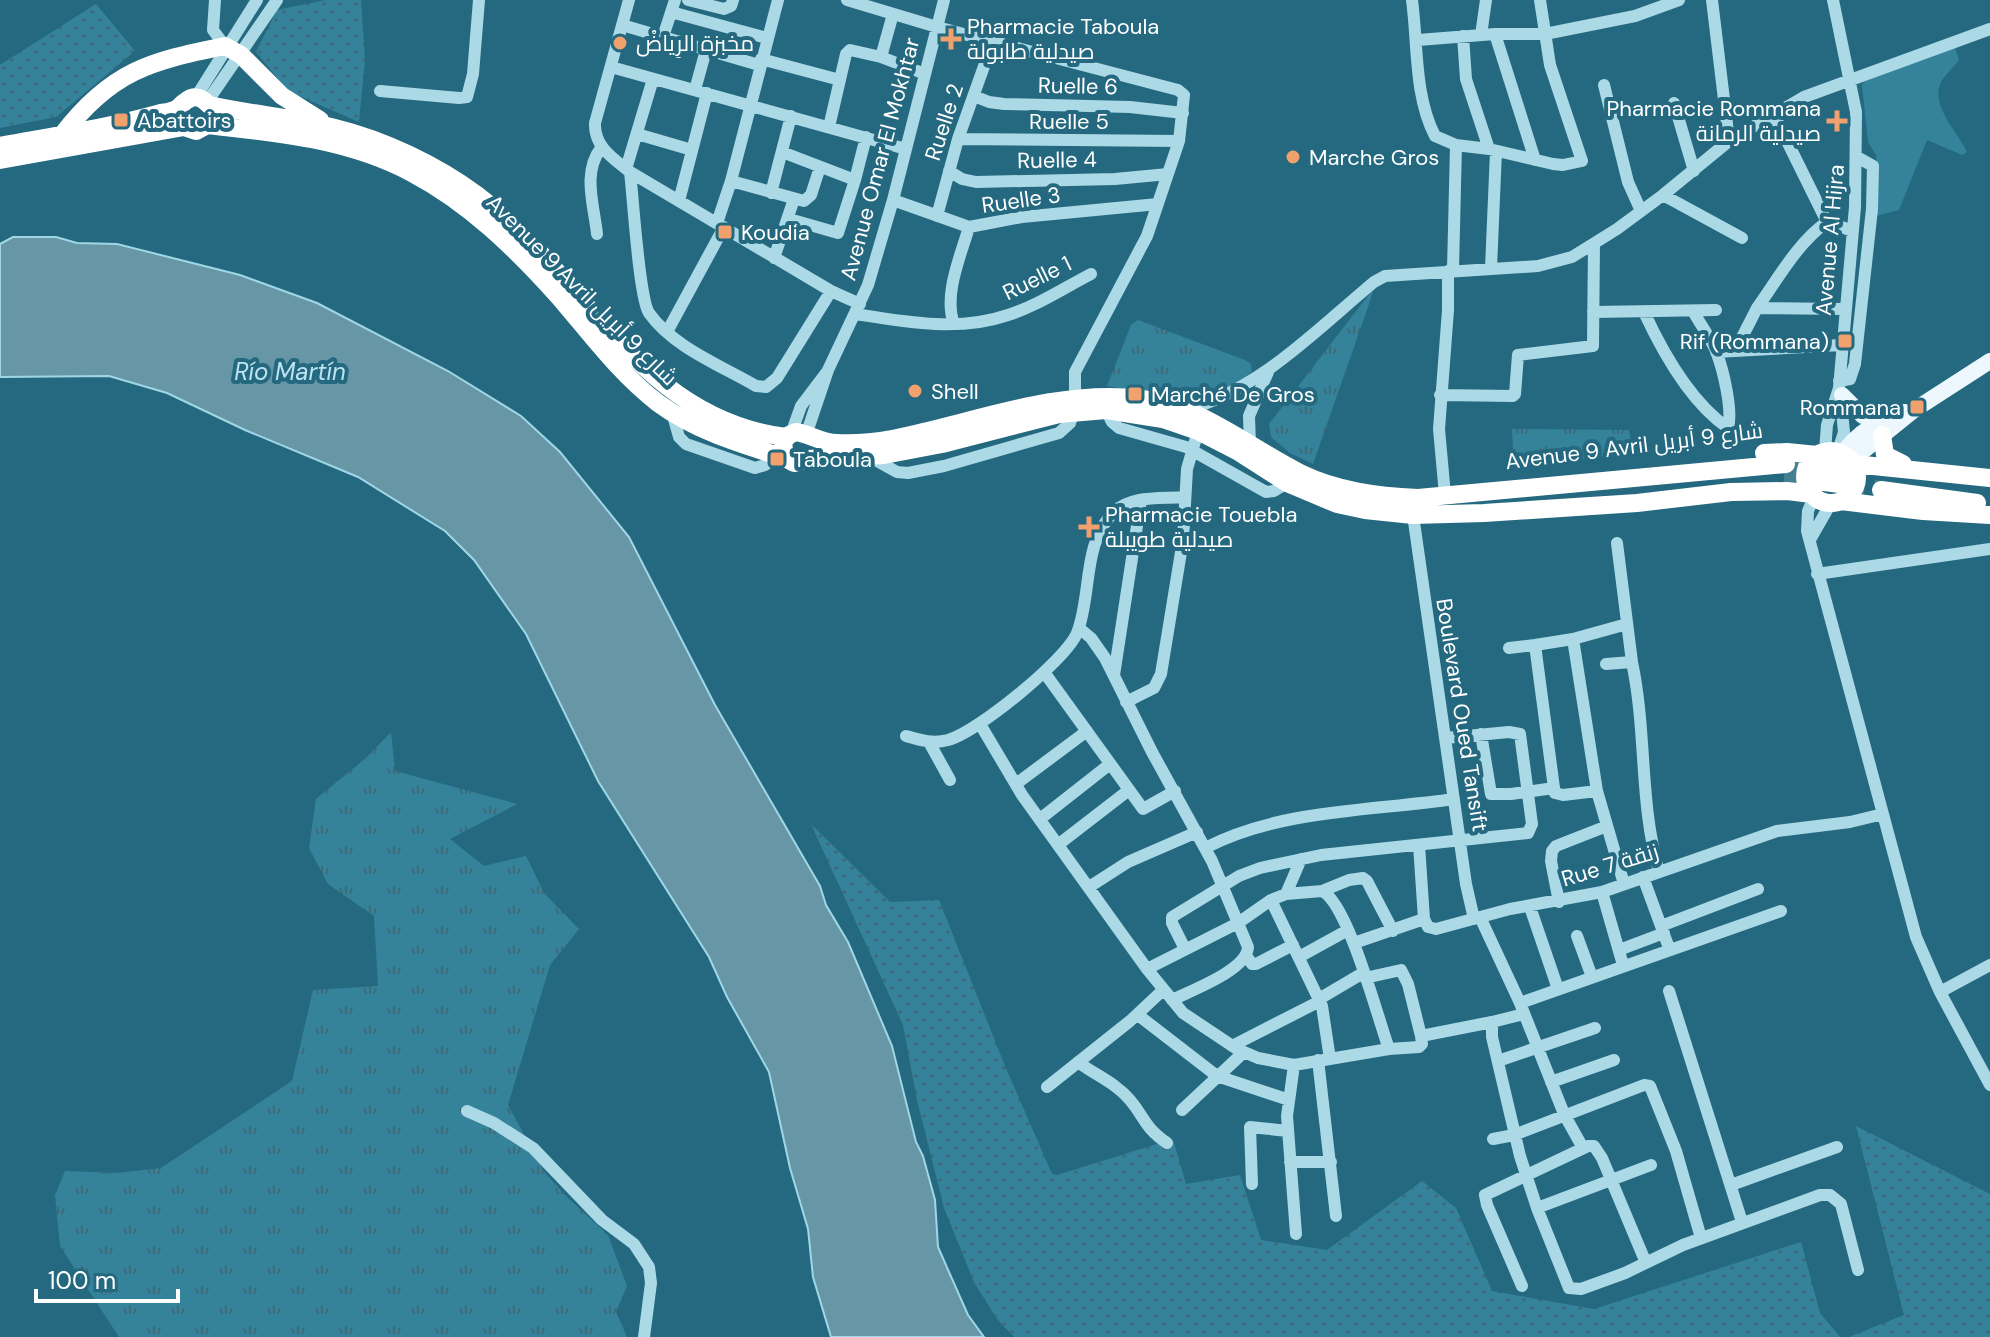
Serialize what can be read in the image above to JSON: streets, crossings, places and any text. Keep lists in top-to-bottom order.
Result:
{
  "streets": {
    "highway": ["Avenue 9 Avril شارع 9 أبريل"],
    "street": [
      "Ruelle 6",
      "Ruelle 5",
      "Ruelle 2",
      "Avenue Omar El Mokhtar",
      "Ruelle 4",
      "Ruelle 3",
      "Avenue Al Hijra",
      "Ruelle 1",
      "Boulevard Oued Tansift",
      "Rue 7 زنقة"
    ]
  },
  "crossings": [
    ["Ruelle 6", "Ruelle 2"],
    ["Ruelle 5", "Ruelle 2"],
    ["Ruelle 2", "Ruelle 4"],
    ["Ruelle 2", "Ruelle 3"],
    ["Avenue Omar El Mokhtar", "Ruelle 3"],
    ["Avenue Omar El Mokhtar", "Ruelle 1"],
    ["Avenue Omar El Mokhtar", "Avenue 9 Avril شارع 9 أبريل"],
    ["Avenue Al Hijra", "Avenue 9 Avril شارع 9 أبريل"],
    ["Avenue Al Hijra", "Rue 7 زنقة"],
    ["Avenue 9 Avril شارع 9 أبريل", "Boulevard Oued Tansift"],
    ["Boulevard Oued Tansift", "Rue 7 زنقة"]
  ],
  "water": ["Río Martín"],
  "places": {
    "health": ["Pharmacie Taboula صيدلية طابولة", "Pharmacie Rommana صيدلية الرمانة", "Pharmacie Touebla صيدلية طويبلة"],
    "other": ["مخبزة الرِياضْ", "Marche Gros", "Shell"],
    "transit": [
      "Abattoirs",
      "Koudia",
      "Rif (Rommana)",
      "Marché De Gros",
      "Rommana",
      "Taboula"
    ]
  },
  "scale_bar": "100 m"
}
